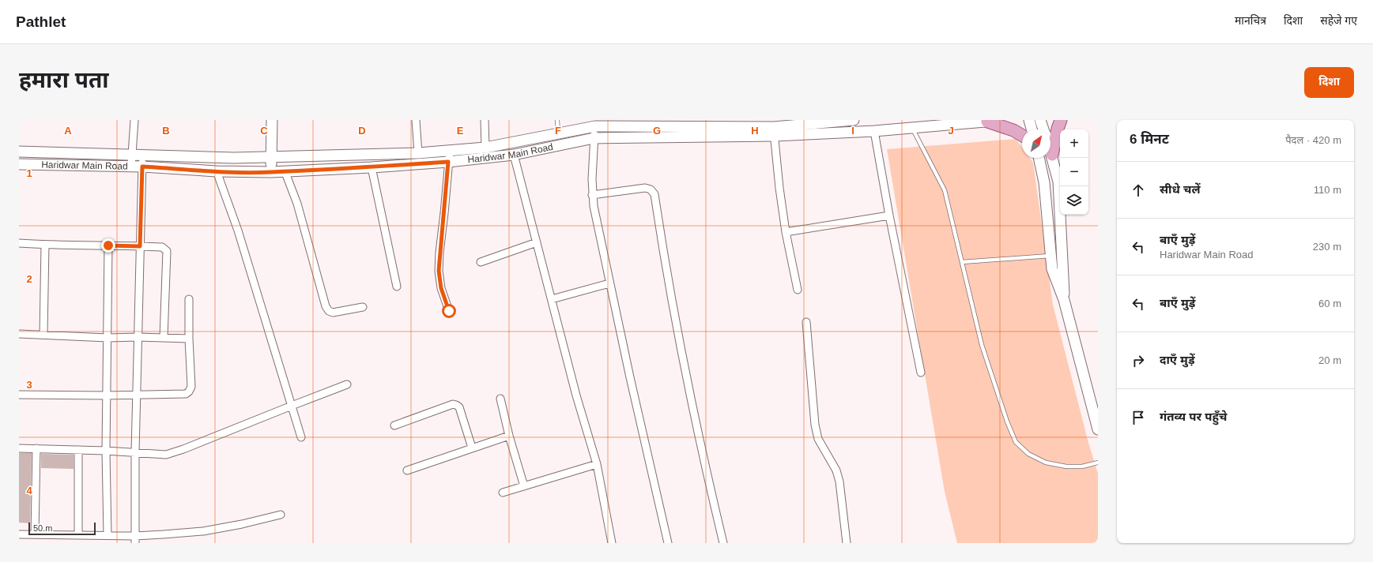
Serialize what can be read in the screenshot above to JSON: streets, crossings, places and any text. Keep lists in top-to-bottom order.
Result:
{
  "streets": {
    "main road": ["Haridwar Main Road"]
  },
  "scale_bar": "50 m",
  "north": "top right",
  "page": {
    "header": "Pathlet",
    "nav": ["मानचित्र", "दिशा", "सहेजे गए"],
    "buttons": "दिशा",
    "title": "हमारा पता",
    "heading": ["6 मिनट", "पैदल · 420 m"],
    "map_buttons": ["+", "−"],
    "list": [
      ["सीधे चलें", "110 m"],
      ["बाएँ मुड़ें", "Haridwar Main Road", "230 m"],
      ["बाएँ मुड़ें", "60 m"],
      ["दाएँ मुड़ें", "20 m"],
      "गंतव्य पर पहुँचे"
    ],
    "scale": "50 m"
  },
  "grid": {
    "columns": [
      "A",
      "B",
      "C",
      "D",
      "E",
      "F",
      "G",
      "H",
      "I",
      "J"
    ],
    "rows": [
      "1",
      "2",
      "3",
      "4"
    ]
  }
}
